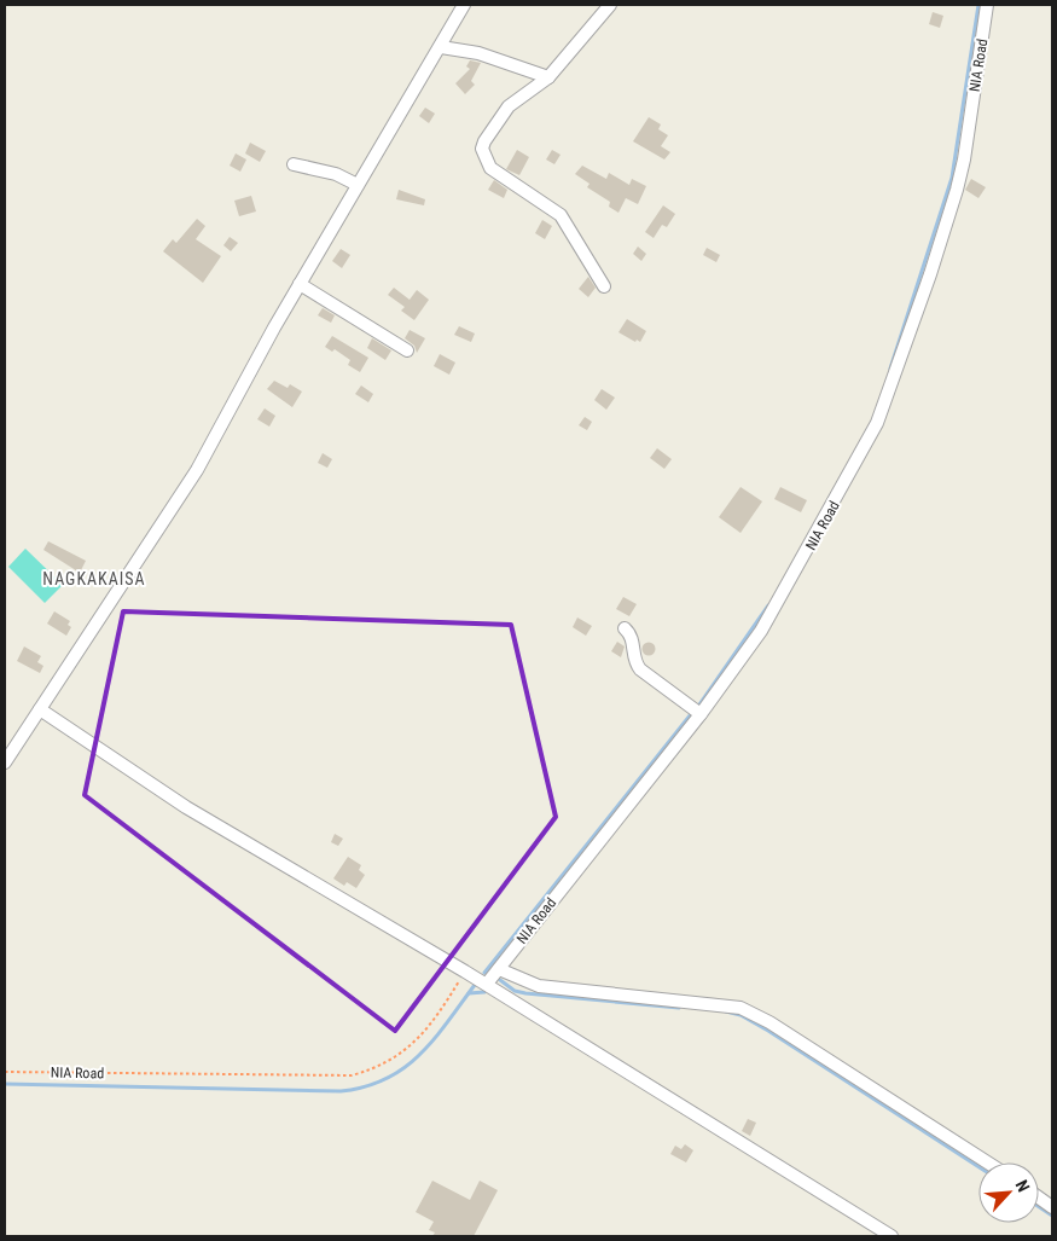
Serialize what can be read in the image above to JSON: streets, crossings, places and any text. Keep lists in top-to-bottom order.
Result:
{
  "streets": {
    "street": ["NIA Road"]
  },
  "districts": ["NAGKAKAISA"],
  "north": "top right"
}
